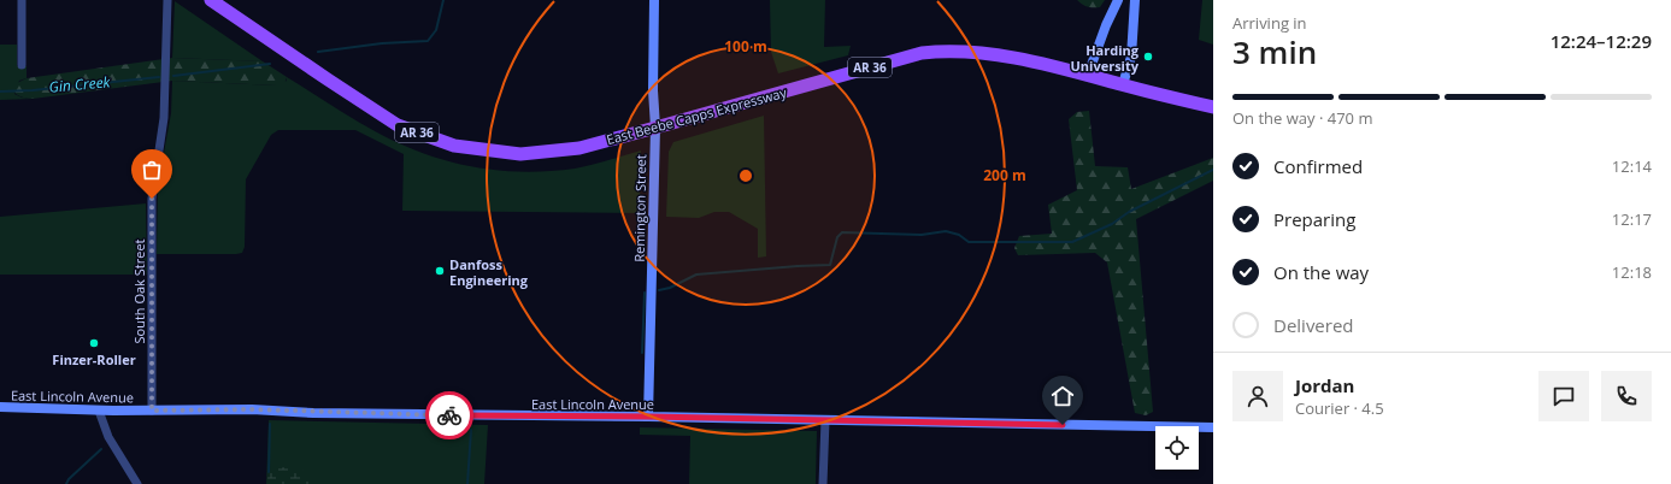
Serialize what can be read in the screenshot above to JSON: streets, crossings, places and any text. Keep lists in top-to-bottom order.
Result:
{
  "streets": {
    "main road": ["AR 36", "East Beebe Capps Expressway"],
    "street": ["Remington Street", "South Oak Street", "East Lincoln Avenue"]
  },
  "crossings": [
    ["East Beebe Capps Expressway", "Remington Street"],
    ["Remington Street", "East Lincoln Avenue"],
    ["South Oak Street", "East Lincoln Avenue"]
  ],
  "water": ["Gin Creek"],
  "places": ["Harding University", "Danfoss Engineering", "Finzer-Roller"],
  "page": {
    "heading": ["3 min", "Arriving in", "12:24–12:29"],
    "panel": ["Jordan", "Courier · 4.5"],
    "bar": "On the way · 470 m",
    "list": [
      ["Confirmed", "12:14"],
      ["Preparing", "12:17"],
      ["On the way", "12:18"],
      "Delivered"
    ]
  },
  "rings": ["100 m", "200 m"]
}
